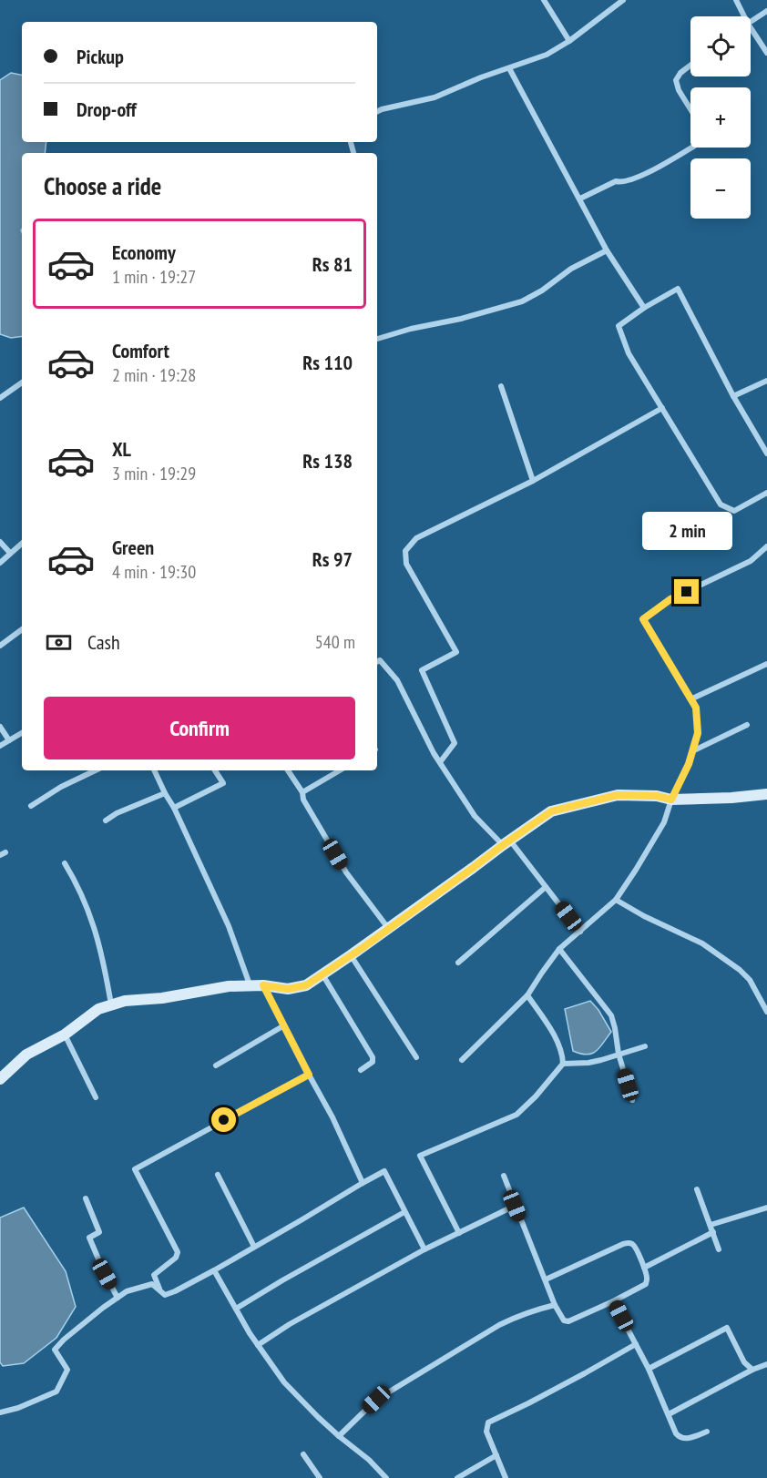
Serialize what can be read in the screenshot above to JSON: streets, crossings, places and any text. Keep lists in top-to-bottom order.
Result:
{
  "page": {
    "map_buttons": ["+", "−"],
    "banner": ["Pickup", "Drop-off"],
    "heading": "Choose a ride",
    "list": [
      {
        "name": "Economy",
        "note": "1 min · 19:27",
        "value": "Rs 81"
      },
      {
        "name": "Comfort",
        "note": "2 min · 19:28",
        "value": "Rs 110"
      },
      {
        "name": "XL",
        "note": "3 min · 19:29",
        "value": "Rs 138"
      },
      {
        "name": "Green",
        "note": "4 min · 19:30",
        "value": "Rs 97"
      }
    ],
    "bubble": "2 min",
    "pay": ["Cash", "540 m"],
    "buttons": "Confirm"
  }
}
